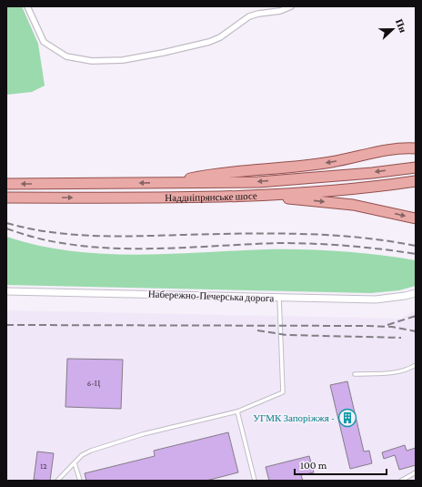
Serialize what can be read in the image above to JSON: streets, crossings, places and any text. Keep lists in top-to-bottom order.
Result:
{
  "streets": {
    "main road": ["Наддніпрянське шосе"],
    "street": ["Набережно-Печерська дорога"]
  },
  "places": {
    "building": ["УГМК Запоріжжя -"]
  },
  "house_numbers": ["6-Ц", "12"],
  "scale_bar": "100 m",
  "north": "right"
}
